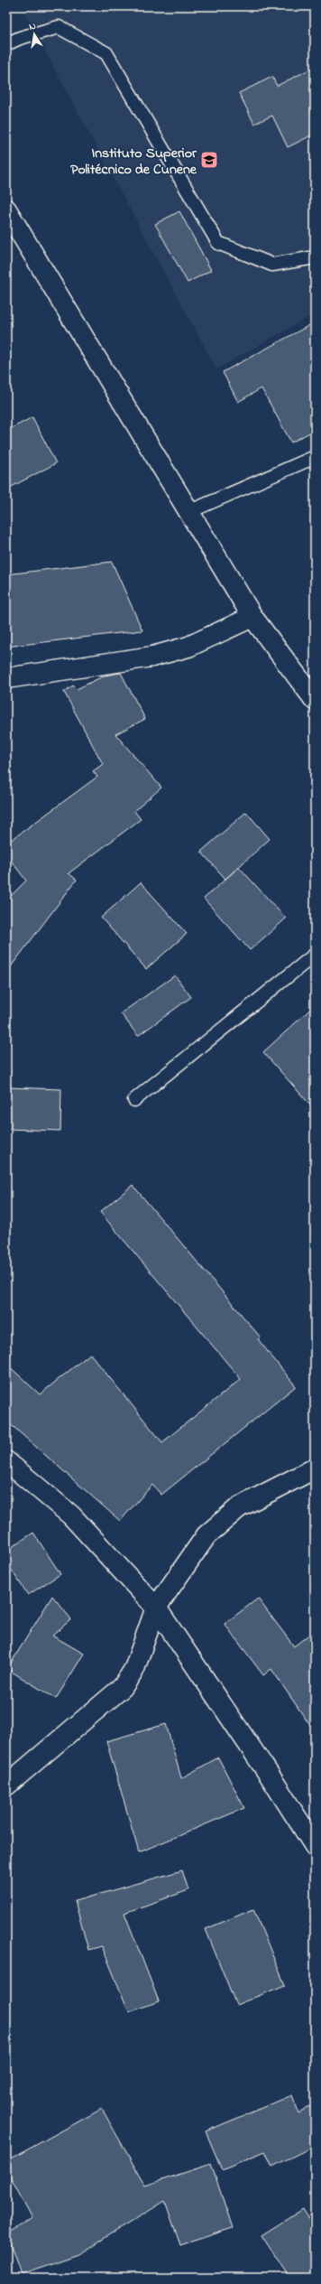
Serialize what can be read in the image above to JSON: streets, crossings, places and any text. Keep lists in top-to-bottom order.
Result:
{
  "places": {
    "school or university": ["Instituto Superior Politécnico de Cunene"]
  },
  "north": "top"
}
